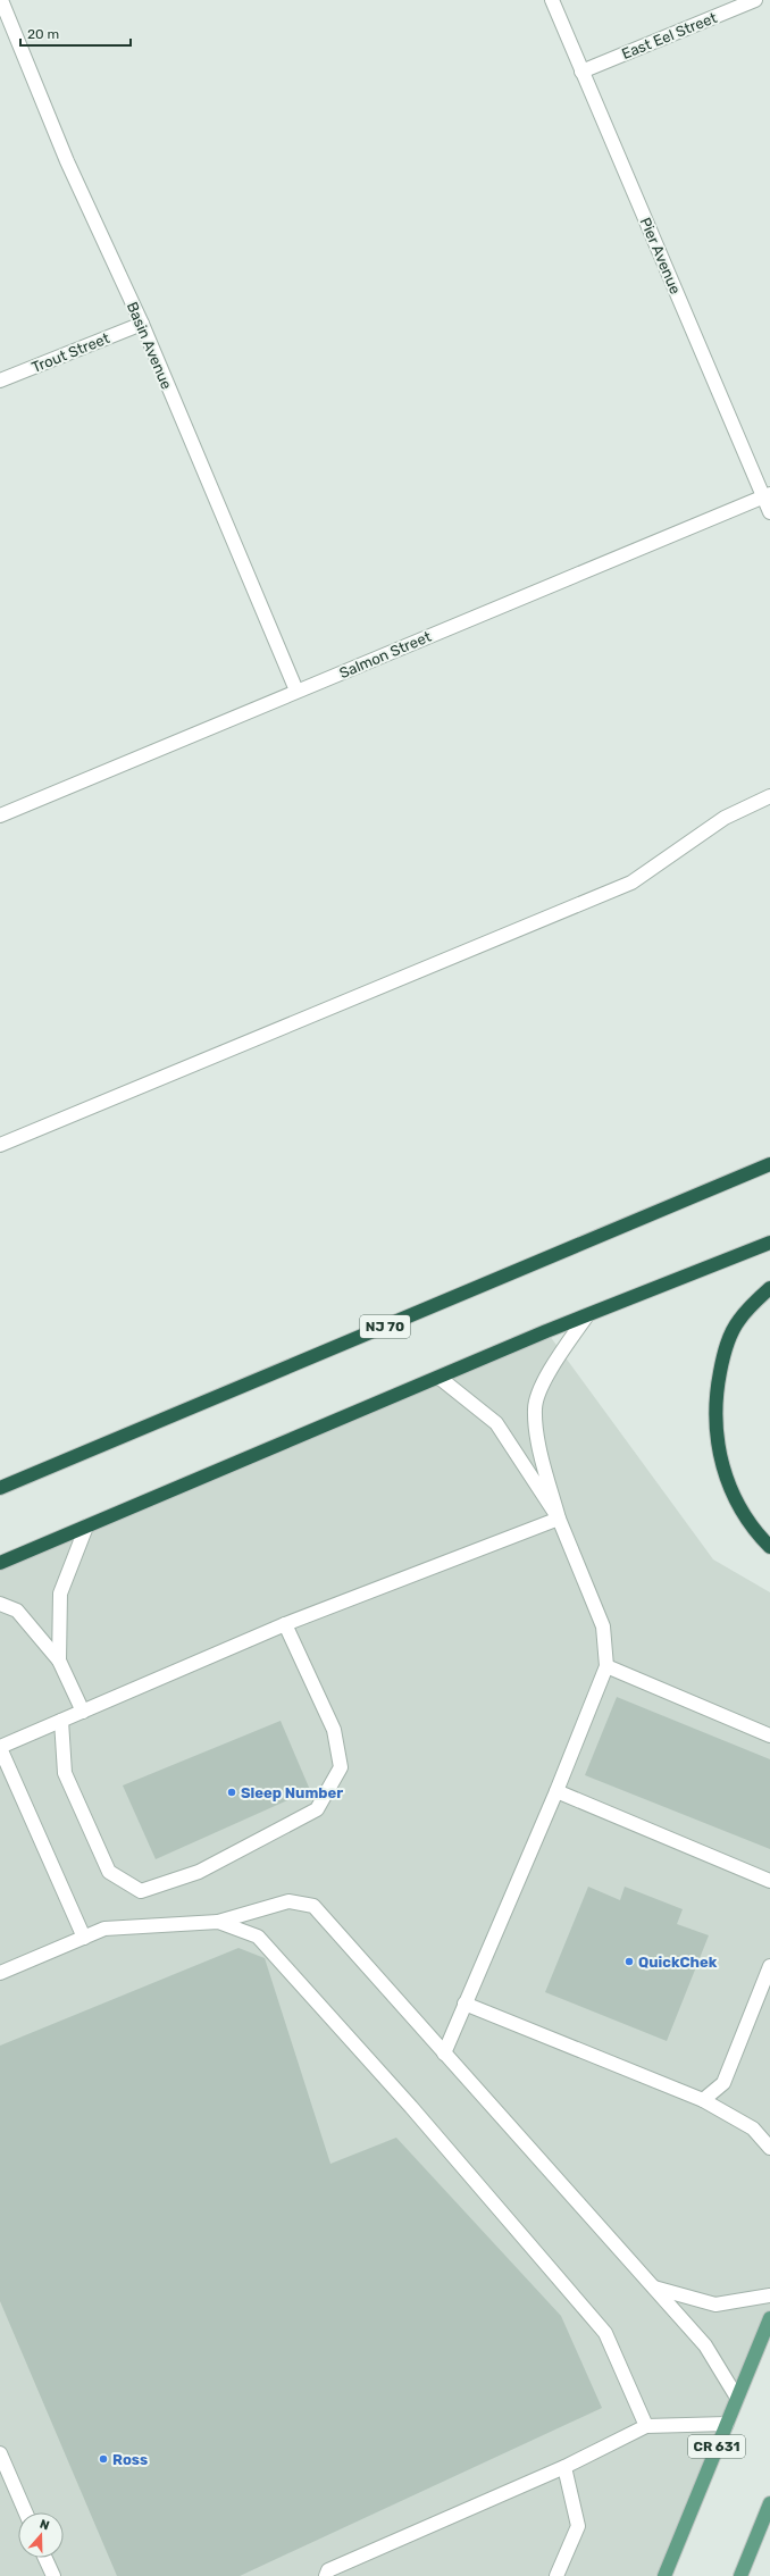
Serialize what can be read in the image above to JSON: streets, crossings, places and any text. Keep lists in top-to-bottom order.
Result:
{
  "streets": {
    "highway": ["NJ 70"],
    "main road": ["CR 631"],
    "street": [
      "East Eel Street",
      "Pier Avenue",
      "Basin Avenue",
      "Trout Street",
      "Salmon Street"
    ]
  },
  "crossings": [
    ["East Eel Street", "Pier Avenue"],
    ["Pier Avenue", "Salmon Street"],
    ["Basin Avenue", "Trout Street"],
    ["Basin Avenue", "Salmon Street"]
  ],
  "places": ["Sleep Number", "QuickChek", "Ross"],
  "scale_bar": "20 m",
  "north": "top"
}
